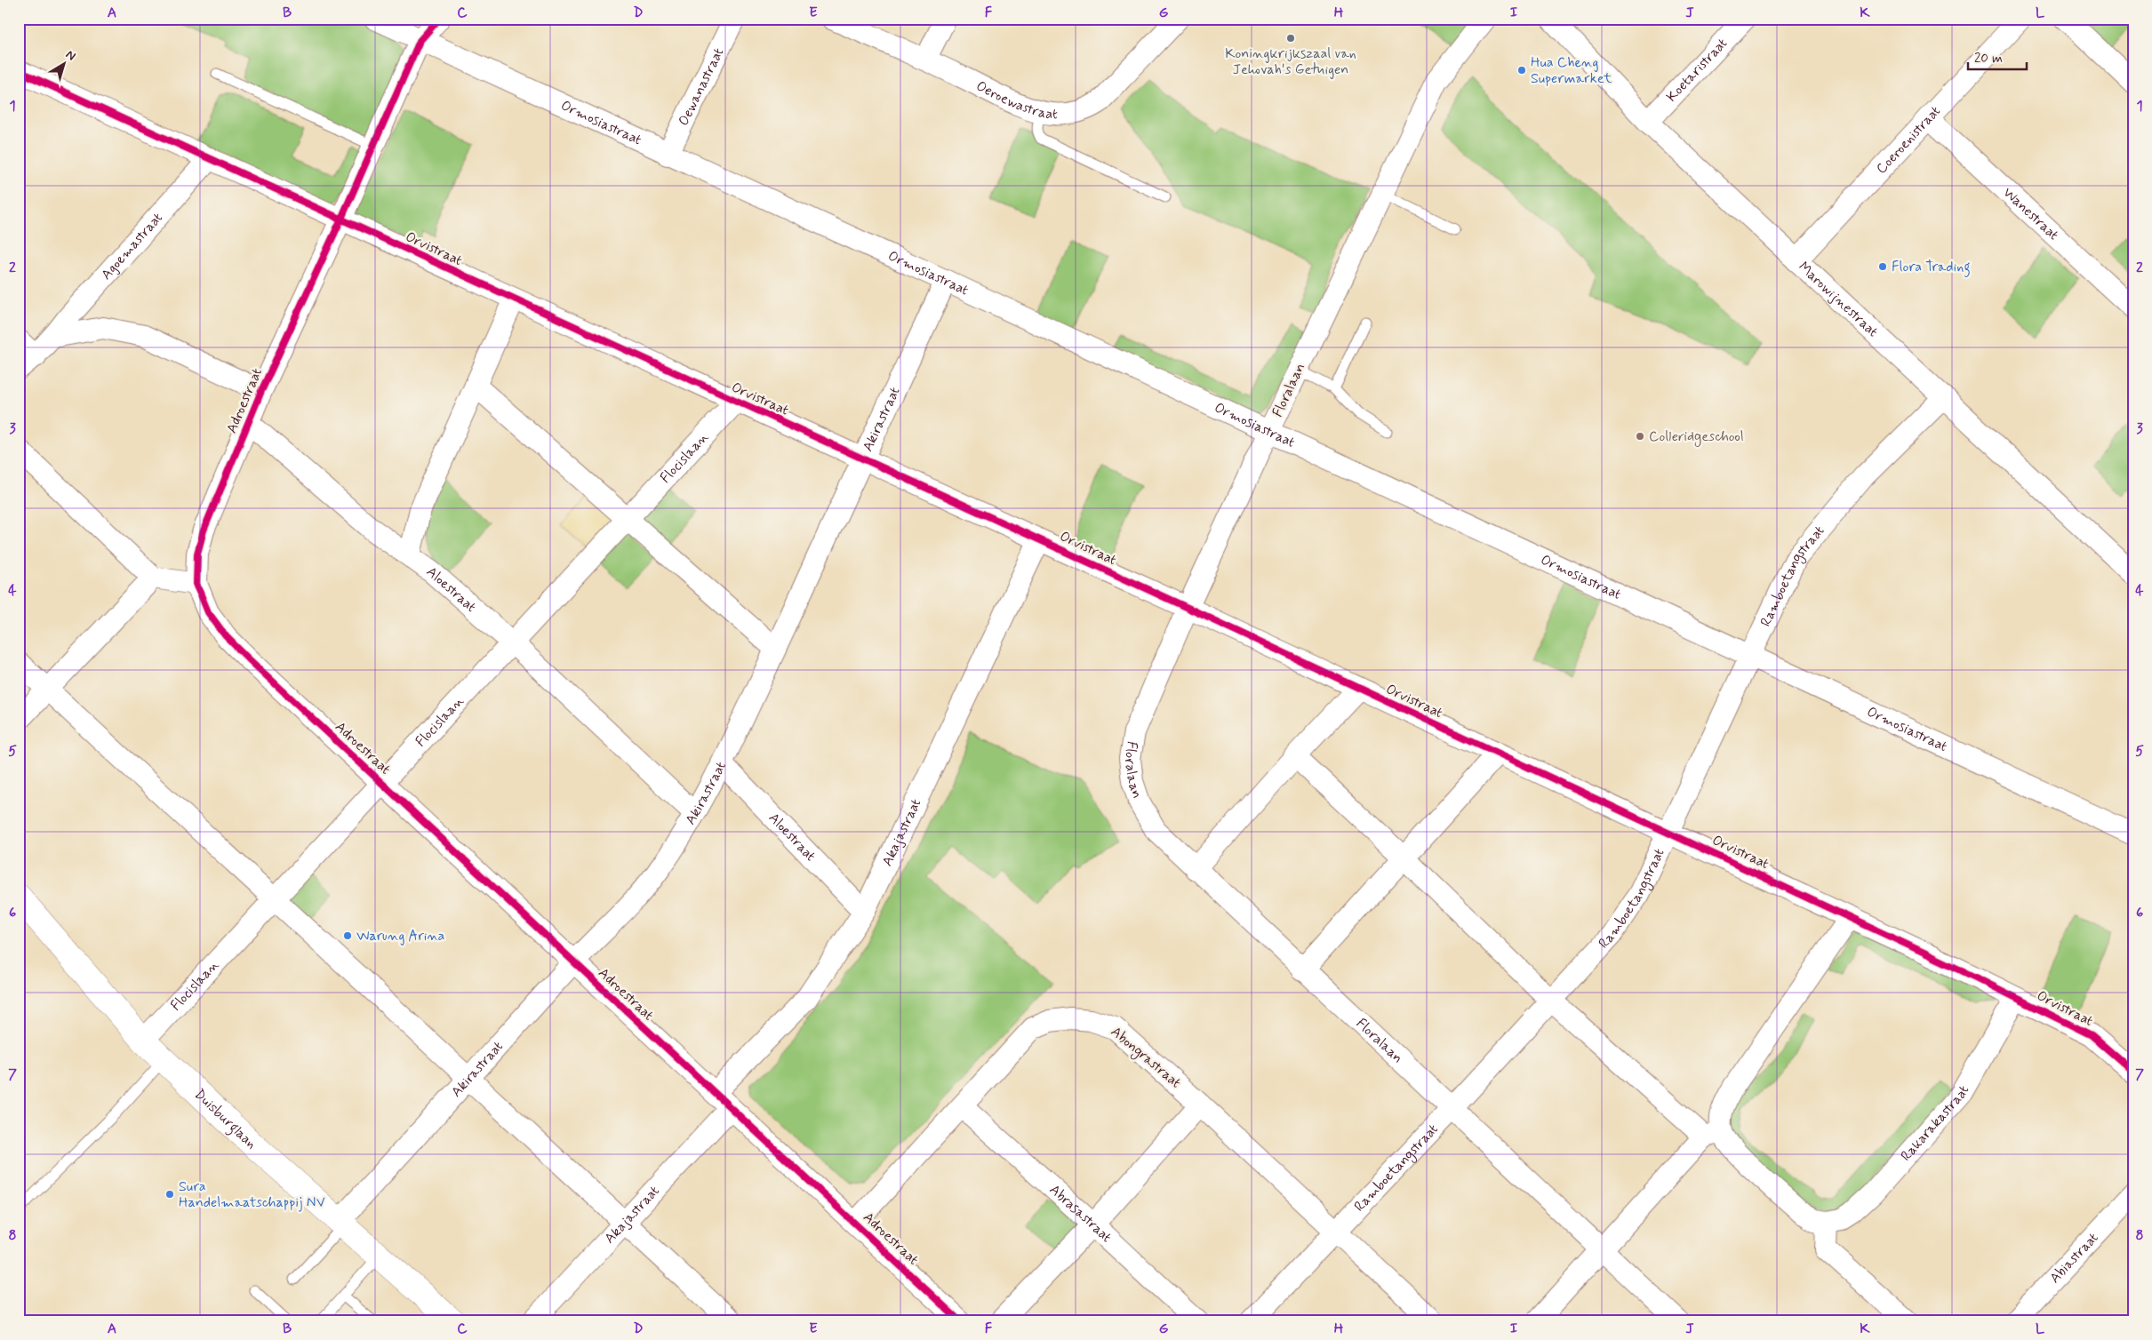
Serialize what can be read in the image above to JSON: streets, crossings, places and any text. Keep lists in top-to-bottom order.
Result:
{
  "streets": {
    "street": [
      "Koetaristraat",
      "Oewanastraat",
      "Oeroewastraat",
      "Ormosiastraat",
      "Coeroenistraat",
      "Wanestraat",
      "Agoemastraat",
      "Orvistraat",
      "Marowijnestraat",
      "Floralaan",
      "Adroestraat",
      "Akirastraat",
      "Flocislaan",
      "Ramboetangstraat",
      "Aloestraat",
      "Akajastraat",
      "Abongrastraat",
      "Duisburglaan",
      "Rakarakastraat",
      "Abrasastraat",
      "Abiastraat"
    ]
  },
  "crossings": [
    ["Koetaristraat", "Marowijnestraat"],
    ["Oewanastraat", "Ormosiastraat"],
    ["Ormosiastraat", "Floralaan"],
    ["Ormosiastraat", "Adroestraat"],
    ["Ormosiastraat", "Akirastraat"],
    ["Ormosiastraat", "Ramboetangstraat"],
    ["Coeroenistraat", "Wanestraat"],
    ["Coeroenistraat", "Marowijnestraat"],
    ["Agoemastraat", "Orvistraat"],
    ["Orvistraat", "Floralaan"],
    ["Orvistraat", "Adroestraat"],
    ["Orvistraat", "Akirastraat"],
    ["Orvistraat", "Flocislaan"],
    ["Orvistraat", "Ramboetangstraat"],
    ["Orvistraat", "Akajastraat"],
    ["Orvistraat", "Rakarakastraat"],
    ["Marowijnestraat", "Ramboetangstraat"],
    ["Floralaan", "Ramboetangstraat"],
    ["Adroestraat", "Akirastraat"],
    ["Adroestraat", "Flocislaan"],
    ["Adroestraat", "Aloestraat"],
    ["Adroestraat", "Akajastraat"],
    ["Adroestraat", "Abongrastraat"],
    ["Akirastraat", "Aloestraat"],
    ["Akirastraat", "Duisburglaan"],
    ["Flocislaan", "Aloestraat"],
    ["Flocislaan", "Duisburglaan"],
    ["Ramboetangstraat", "Abongrastraat"],
    ["Aloestraat", "Akajastraat"],
    ["Abongrastraat", "Abrasastraat"]
  ],
  "places": [
    "Koningkrijkszaal van Jehovah's Getuigen",
    "Hua Cheng Supermarket",
    "Flora Trading",
    "Colleridgeschool",
    "Warung Arina",
    "Sura Handelmaatschappij NV"
  ],
  "scale_bar": "20 m",
  "north": "top right",
  "grid": {
    "columns": [
      "A",
      "B",
      "C",
      "D",
      "E",
      "F",
      "G",
      "H",
      "I",
      "J",
      "K",
      "L"
    ],
    "rows": [
      "1",
      "2",
      "3",
      "4",
      "5",
      "6",
      "7",
      "8"
    ]
  }
}
